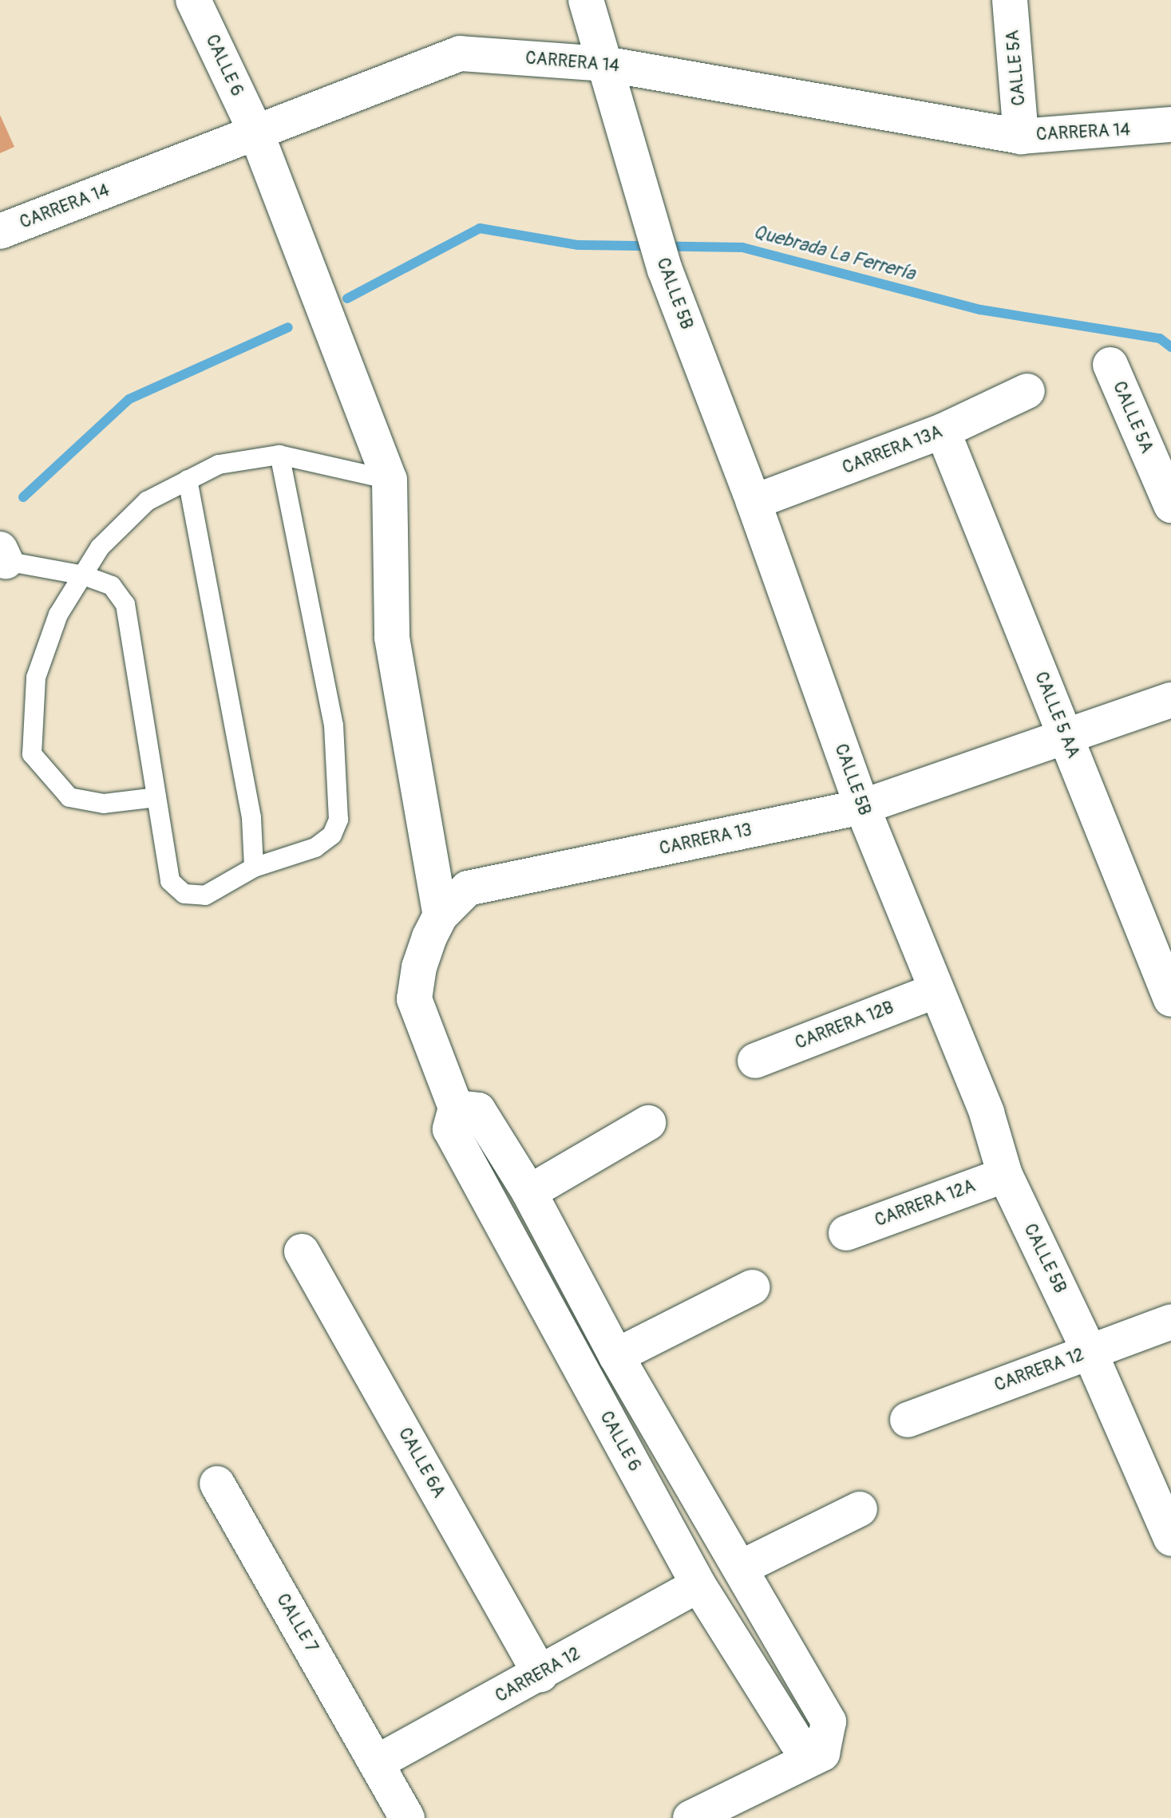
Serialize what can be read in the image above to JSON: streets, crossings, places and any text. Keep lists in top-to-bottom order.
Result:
{
  "streets": {
    "street": [
      "CARRERA 14",
      "CALLE 6",
      "CALLE 5A",
      "CALLE 5B",
      "CARRERA 13A",
      "CALLE 5 AA",
      "CARRERA 13",
      "CARRERA 12B",
      "CARRERA 12A",
      "CARRERA 12",
      "CALLE 6A",
      "CALLE 7"
    ]
  },
  "crossings": [
    ["CARRERA 14", "CALLE 6"],
    ["CARRERA 14", "CALLE 5A"],
    ["CARRERA 14", "CALLE 5B"],
    ["CALLE 6", "CARRERA 13"],
    ["CALLE 6", "CARRERA 12"],
    ["CALLE 5B", "CARRERA 13A"],
    ["CALLE 5B", "CARRERA 13"],
    ["CALLE 5B", "CARRERA 12B"],
    ["CALLE 5B", "CARRERA 12A"],
    ["CALLE 5B", "CARRERA 12"],
    ["CARRERA 13A", "CALLE 5 AA"],
    ["CALLE 5 AA", "CARRERA 13"],
    ["CARRERA 12", "CALLE 6A"],
    ["CARRERA 12", "CALLE 7"]
  ],
  "water": ["Quebrada La Ferrería"]
}
